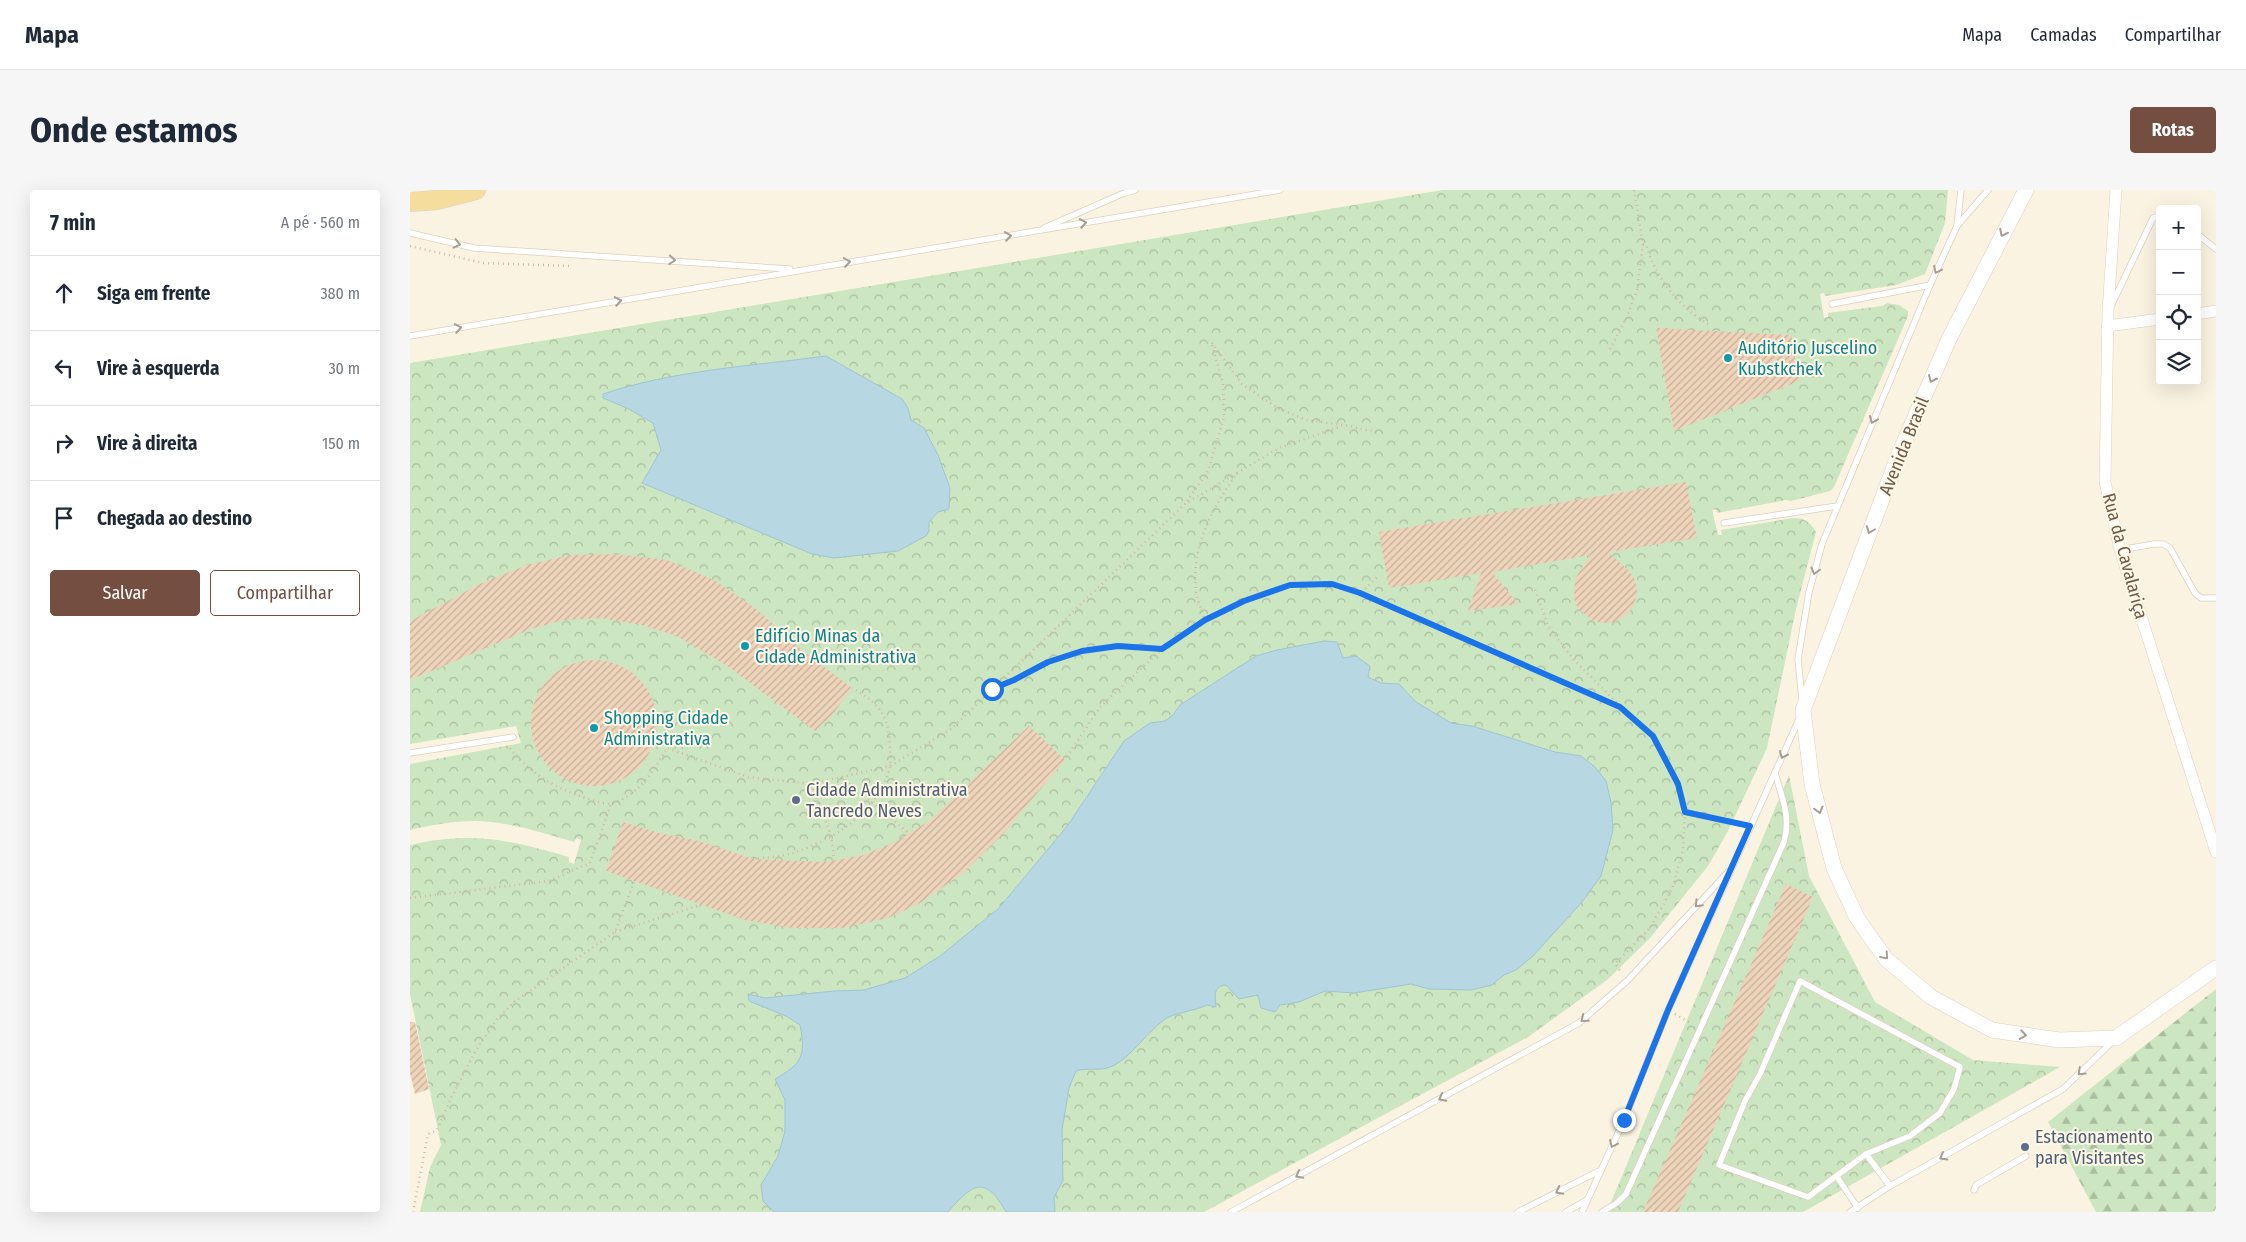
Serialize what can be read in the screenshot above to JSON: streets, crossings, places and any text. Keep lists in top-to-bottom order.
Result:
{
  "streets": {
    "street": ["Avenida Brasil", "Rua da Cavalariça"]
  },
  "one_way": ["Avenida Brasil"],
  "places": [
    "Auditório Juscelino Kubstkchek",
    "Edifício Minas da Cidade Administrativa",
    "Shopping Cidade Administrativa",
    "Cidade Administrativa Tancredo Neves",
    "Estacionamento para Visitantes"
  ],
  "page": {
    "header": "Mapa",
    "nav": ["Mapa", "Camadas", "Compartilhar"],
    "buttons": [
      "Rotas",
      ["Salvar", "Compartilhar"]
    ],
    "title": "Onde estamos",
    "heading": ["7 min", "A pé · 560 m"],
    "map_buttons": ["+", "−"],
    "list": [
      ["Siga em frente", "380 m"],
      ["Vire à esquerda", "30 m"],
      ["Vire à direita", "150 m"],
      "Chegada ao destino"
    ]
  }
}
